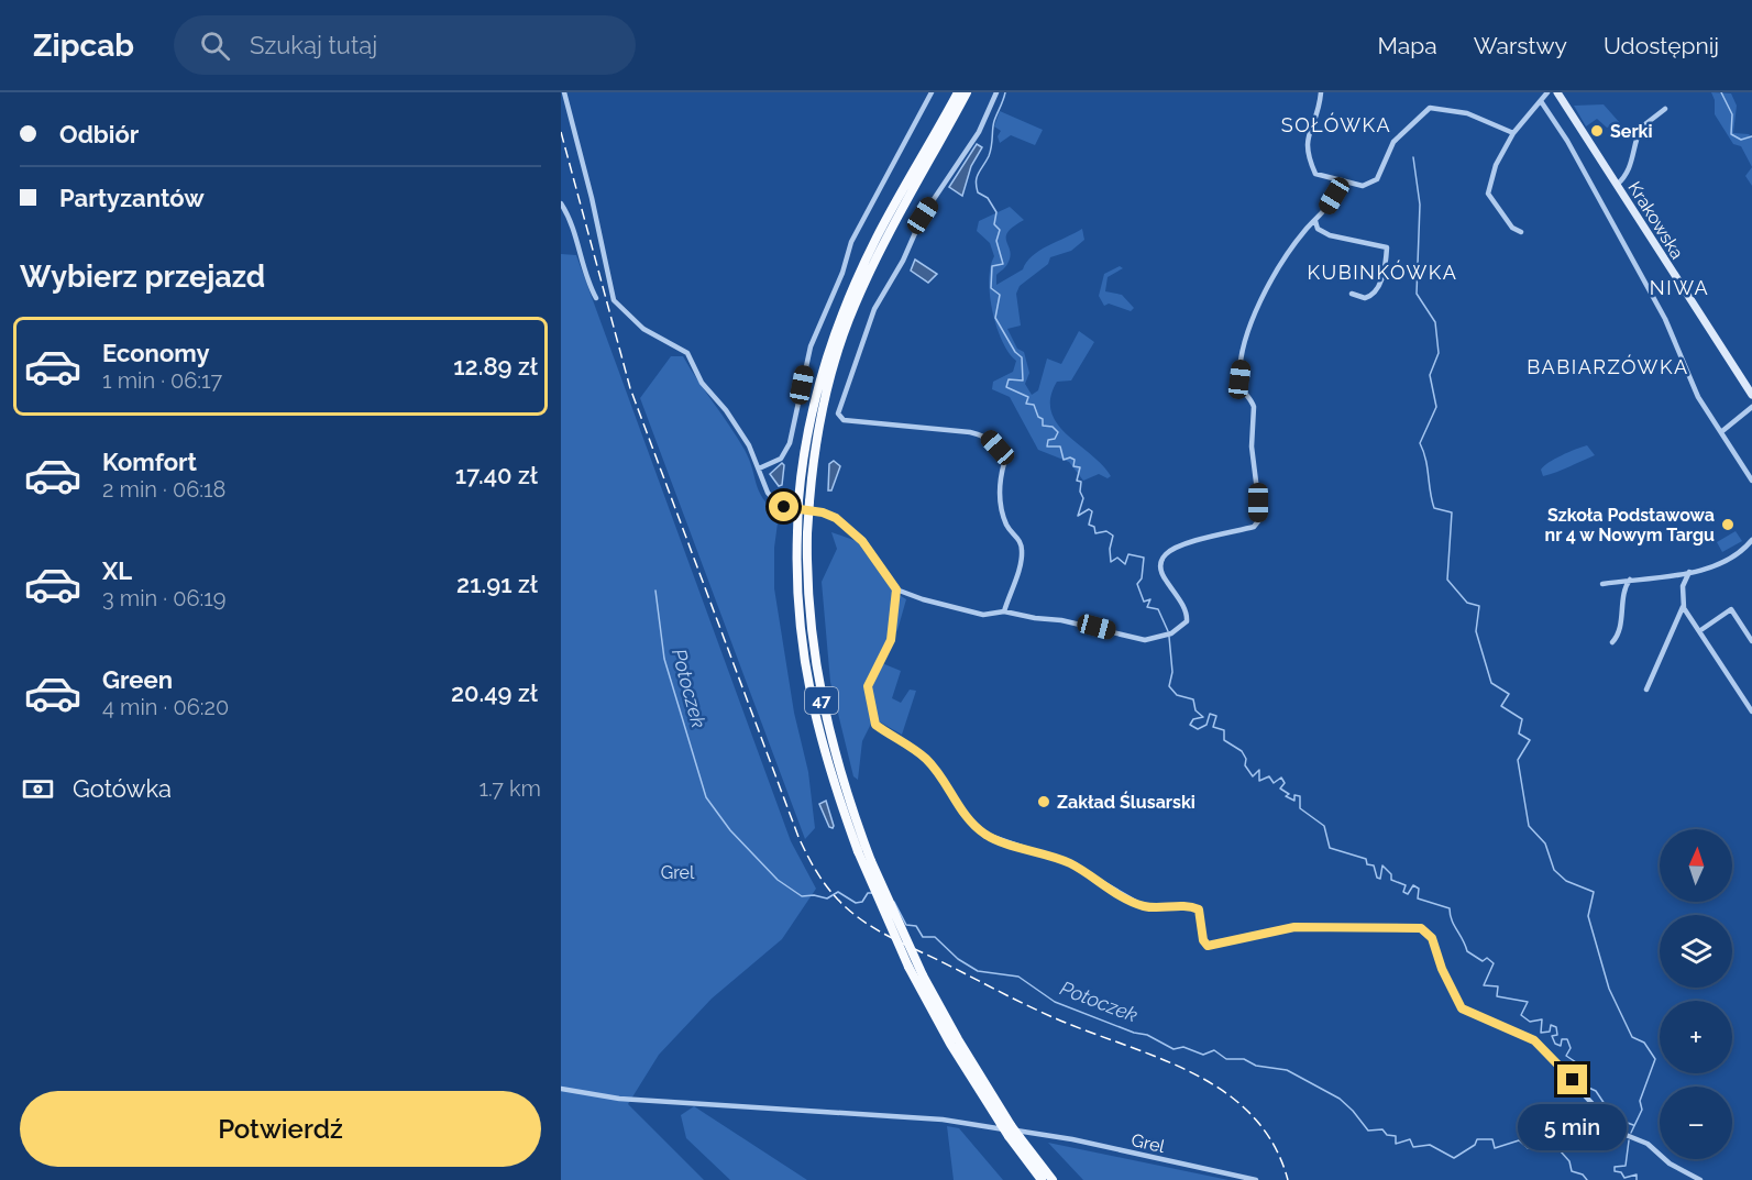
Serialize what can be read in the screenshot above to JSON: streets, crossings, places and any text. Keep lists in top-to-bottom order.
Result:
{
  "streets": {
    "main road": ["Krakowska", "47"],
    "street": ["Grel"]
  },
  "districts": [
    "SOŁÓWKA",
    "KUBINKÓWKA",
    "NIWA",
    "BABIARZÓWKA"
  ],
  "water": ["Potoczek"],
  "parks": ["Grel"],
  "places": ["Serki", "Szkoła Podstawowa nr 4 w Nowym Targu", "Zakład Ślusarski"],
  "north": "top",
  "page": {
    "header": "Zipcab",
    "search": "Szukaj tutaj",
    "nav": ["Mapa", "Warstwy", "Udostępnij"],
    "banner": ["Odbiór", "Partyzantów"],
    "heading": "Wybierz przejazd",
    "list": [
      {
        "name": "Economy",
        "note": "1 min · 06:17",
        "value": "12.89 zł"
      },
      {
        "name": "Komfort",
        "note": "2 min · 06:18",
        "value": "17.40 zł"
      },
      {
        "name": "XL",
        "note": "3 min · 06:19",
        "value": "21.91 zł"
      },
      {
        "name": "Green",
        "note": "4 min · 06:20",
        "value": "20.49 zł"
      }
    ],
    "pay": ["Gotówka", "1.7 km"],
    "map_buttons": ["+", "−"],
    "buttons": "Potwierdź",
    "bubble": "5 min"
  }
}
